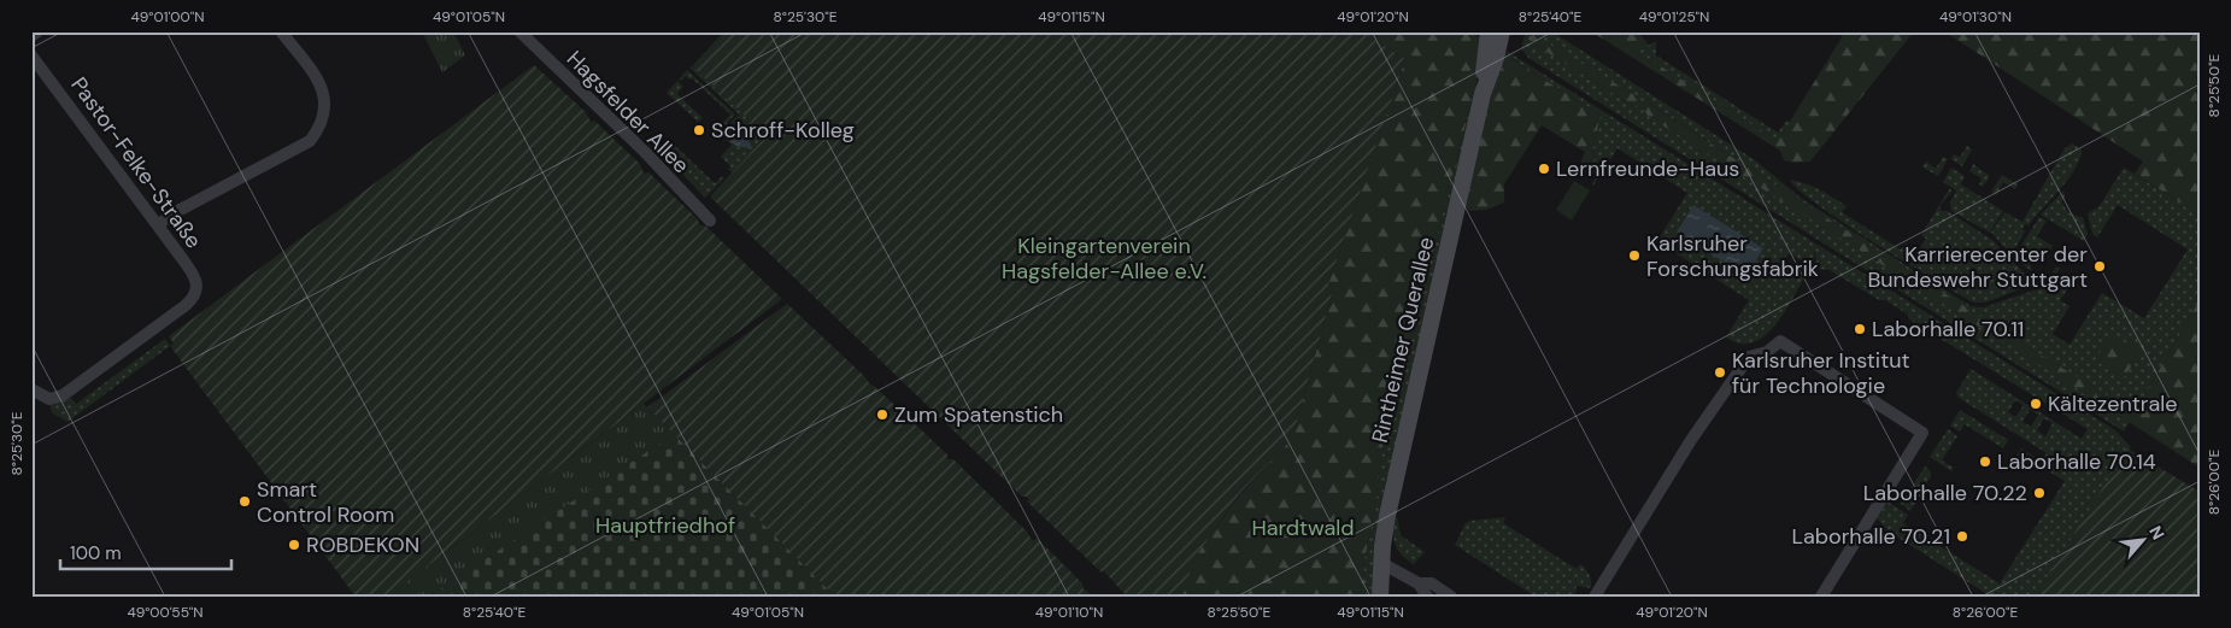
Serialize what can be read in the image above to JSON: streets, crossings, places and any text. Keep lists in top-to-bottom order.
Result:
{
  "streets": {
    "street": ["Hagsfelder Allee", "Pastor-Felke-Straße", "Rintheimer Querallee"]
  },
  "parks": ["Kleingartenverein Hagsfelder-Allee e.V.", "Hauptfriedhof", "Hardtwald"],
  "places": [
    "Schroff-Kolleg",
    "Lernfreunde-Haus",
    "Karlsruher Forschungsfabrik",
    "Karrierecenter der Bundeswehr Stuttgart",
    "Laborhalle 70.11",
    "Karlsruher Institut für Technologie",
    "Kältezentrale",
    "Zum Spatenstich",
    "Laborhalle 70.14",
    "Laborhalle 70.22",
    "Smart Control Room",
    "Laborhalle 70.21",
    "ROBDEKON"
  ],
  "scale_bar": "100 m",
  "north": "top right",
  "coordinates": [
    "49°01'00\"N",
    "49°01'05\"N",
    "8°25'30\"E",
    "49°01'15\"N",
    "49°01'20\"N",
    "8°25'40\"E",
    "49°01'25\"N",
    "49°01'30\"N",
    "8°25'50\"E",
    "8°26'00\"E",
    "49°00'55\"N",
    "49°01'10\"N"
  ]
}
